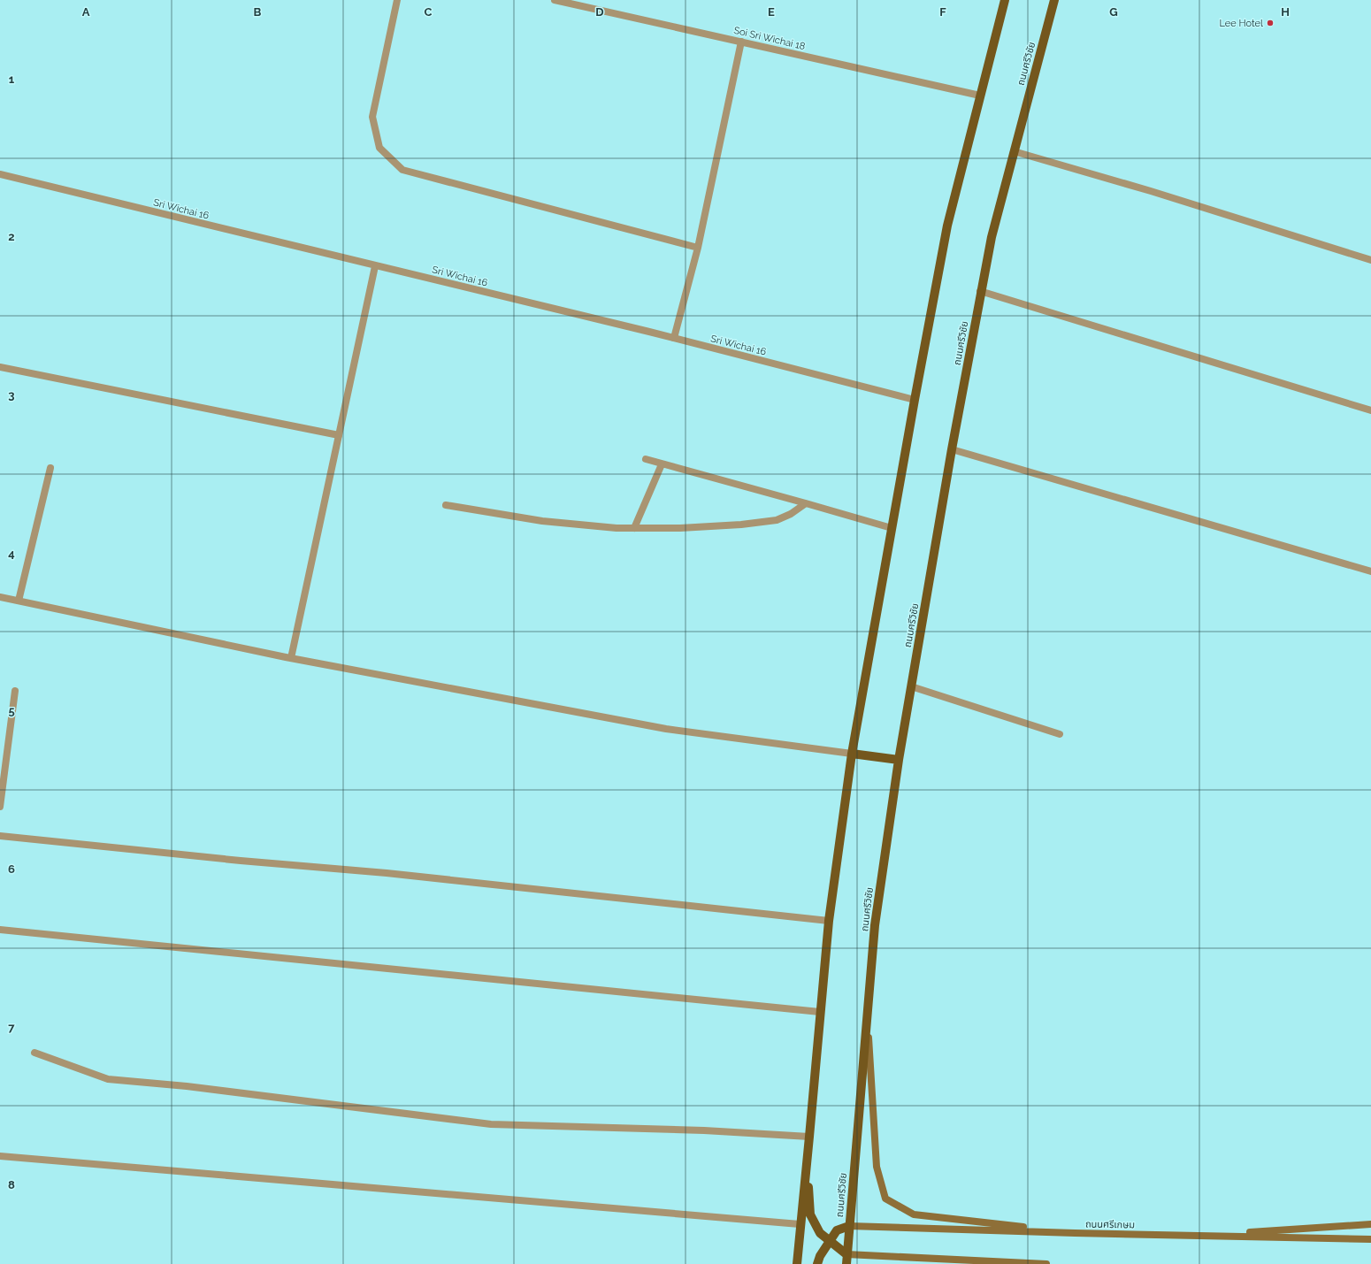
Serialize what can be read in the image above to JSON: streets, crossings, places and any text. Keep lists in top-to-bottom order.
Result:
{
  "streets": {
    "main road": ["ถนนศรีวิชัย", "ถนนศรีเกษม"],
    "street": ["Soi Sri Wichai 18", "Sri Wichai 16"]
  },
  "crossings": [
    ["ถนนศรีวิชัย", "ถนนศรีเกษม"]
  ],
  "places": ["Lee Hotel"],
  "grid": {
    "columns": [
      "A",
      "B",
      "C",
      "D",
      "E",
      "F",
      "G",
      "H"
    ],
    "rows": [
      "1",
      "2",
      "3",
      "4",
      "5",
      "6",
      "7",
      "8"
    ]
  }
}
